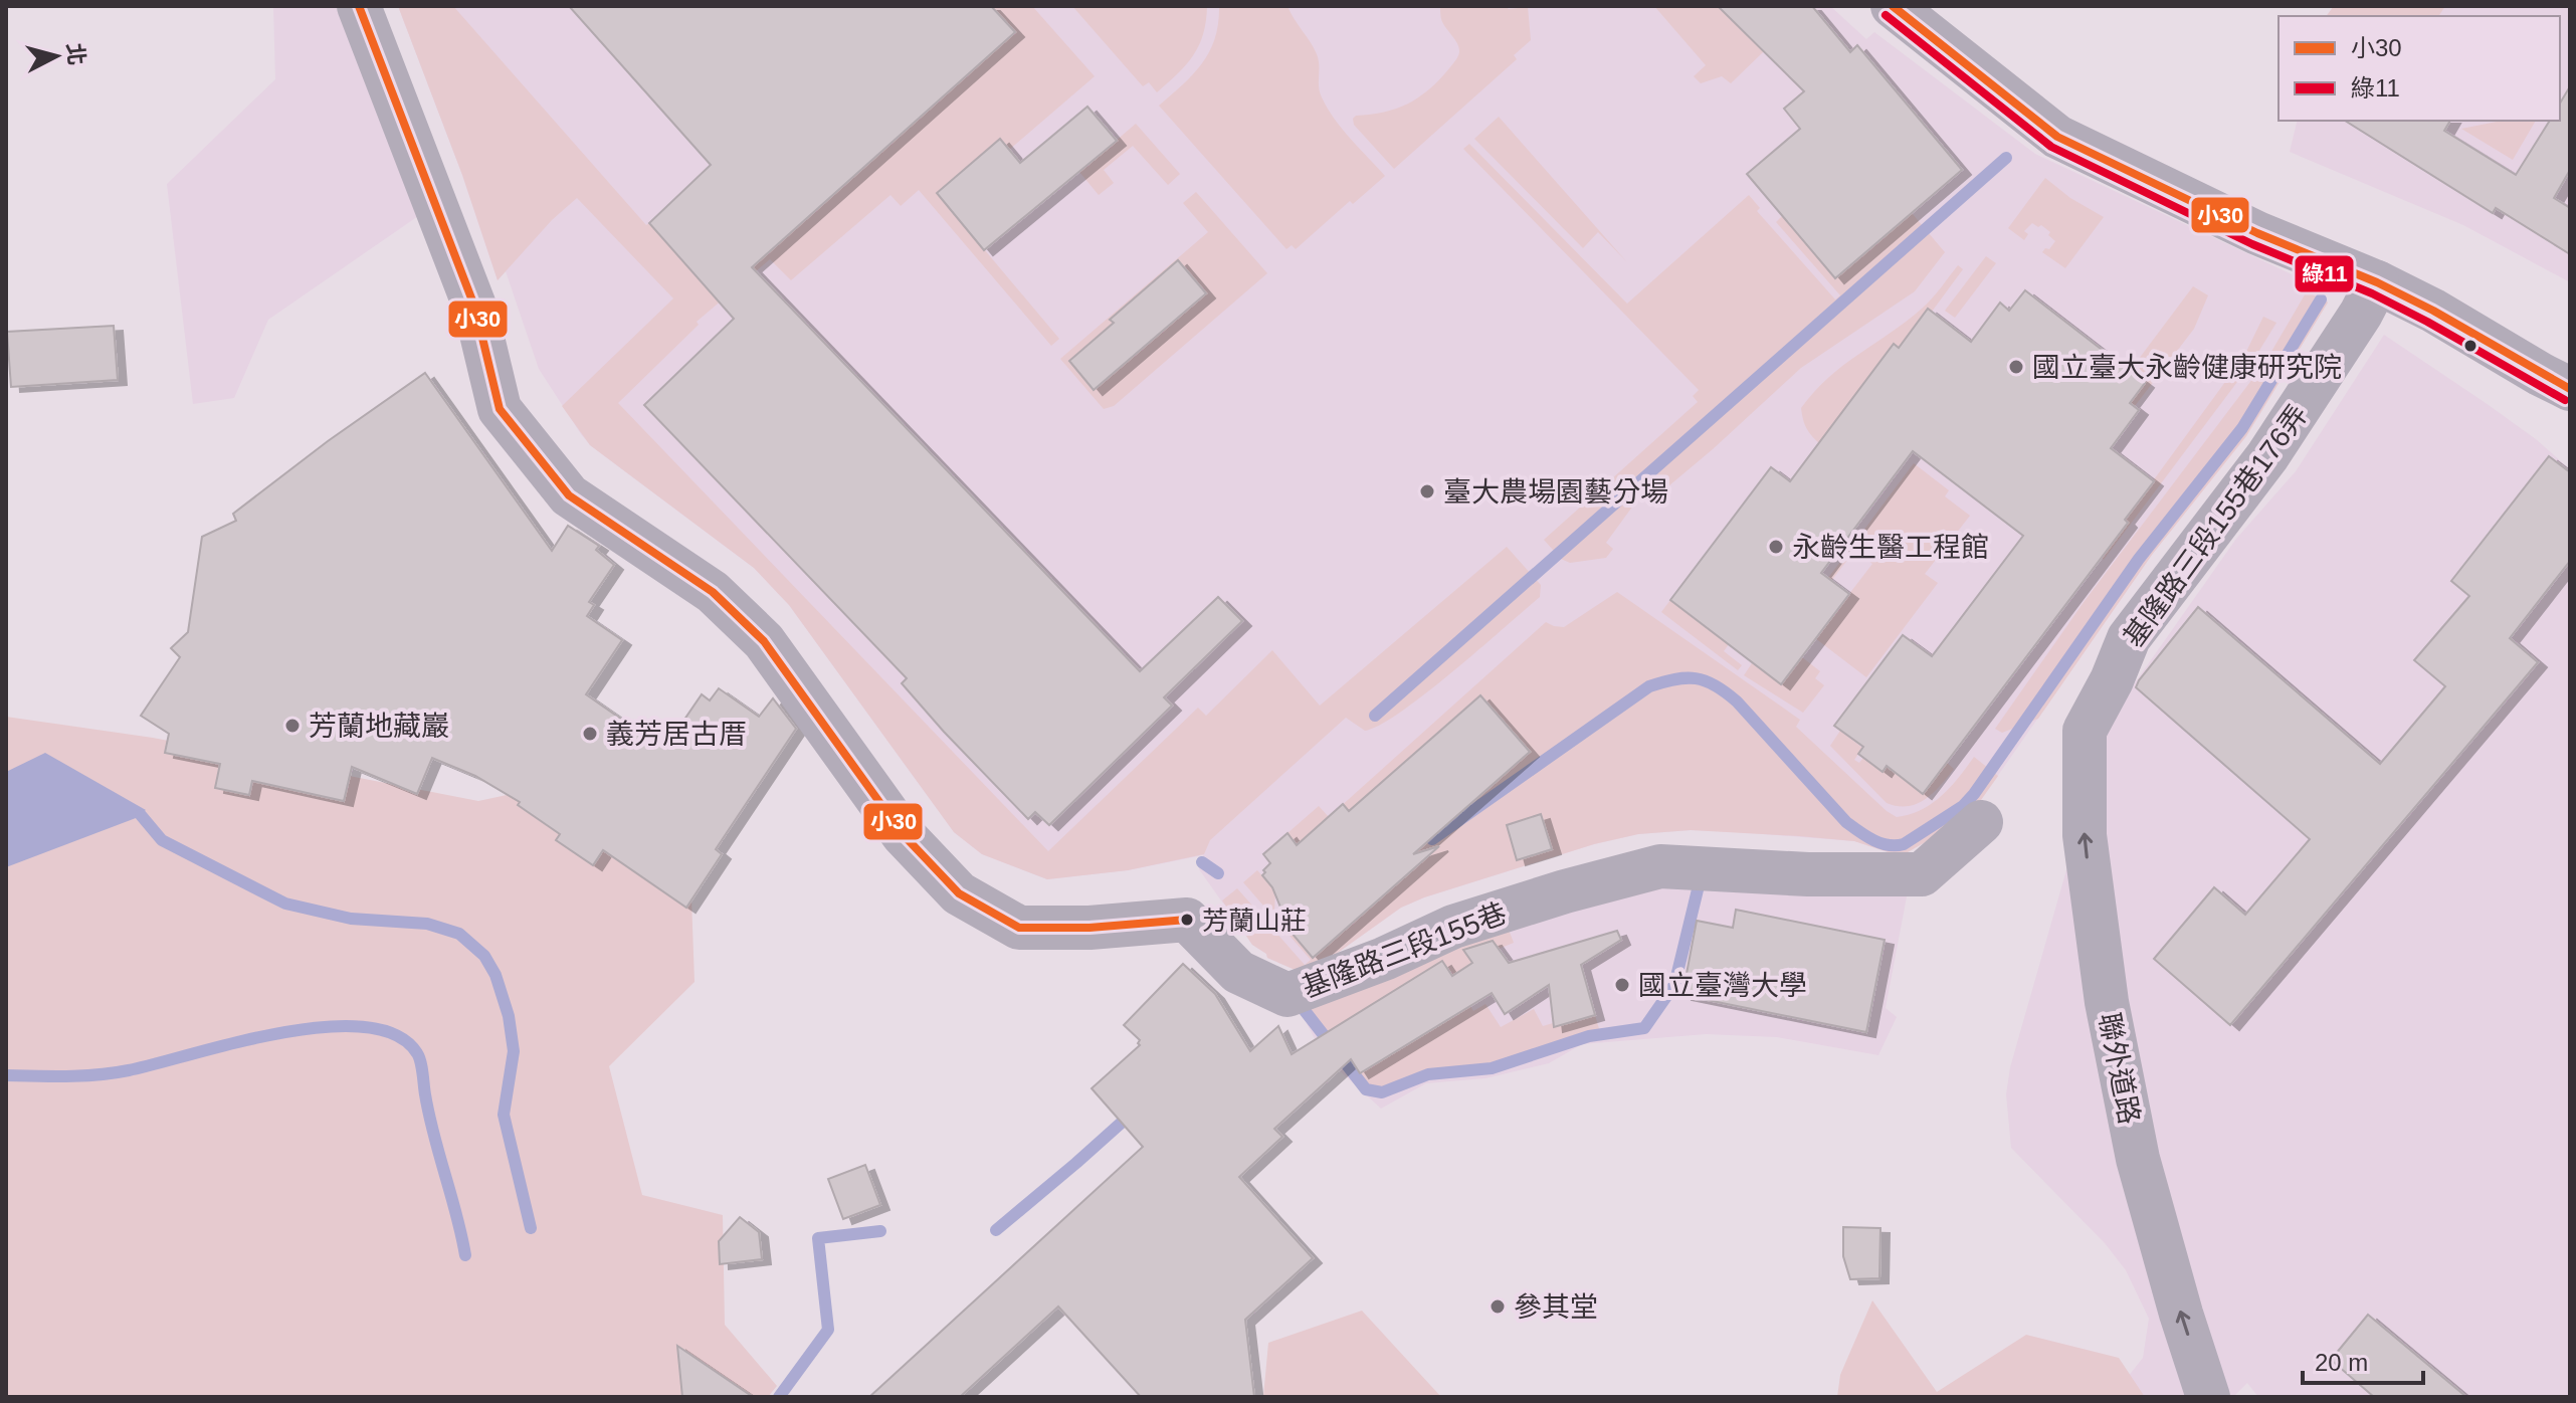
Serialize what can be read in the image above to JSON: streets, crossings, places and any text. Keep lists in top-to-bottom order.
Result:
{
  "streets": {
    "street": ["基隆路三段155巷176弄", "基隆路三段155巷", "聯外道路"]
  },
  "crossings": [
    ["基隆路三段155巷176弄", "聯外道路"]
  ],
  "one_way": ["聯外道路"],
  "places": [
    "國立臺大永齡健康研究院",
    "臺大農場園藝分場",
    "永齡生醫工程館",
    "芳蘭地藏巖",
    "義芳居古厝",
    "芳蘭山莊",
    "國立臺灣大學",
    "參其堂"
  ],
  "lines": ["transit line 小30", "transit line 綠11"],
  "legend": ["小30", "綠11"],
  "scale_bar": "20 m",
  "north": "right"
}
